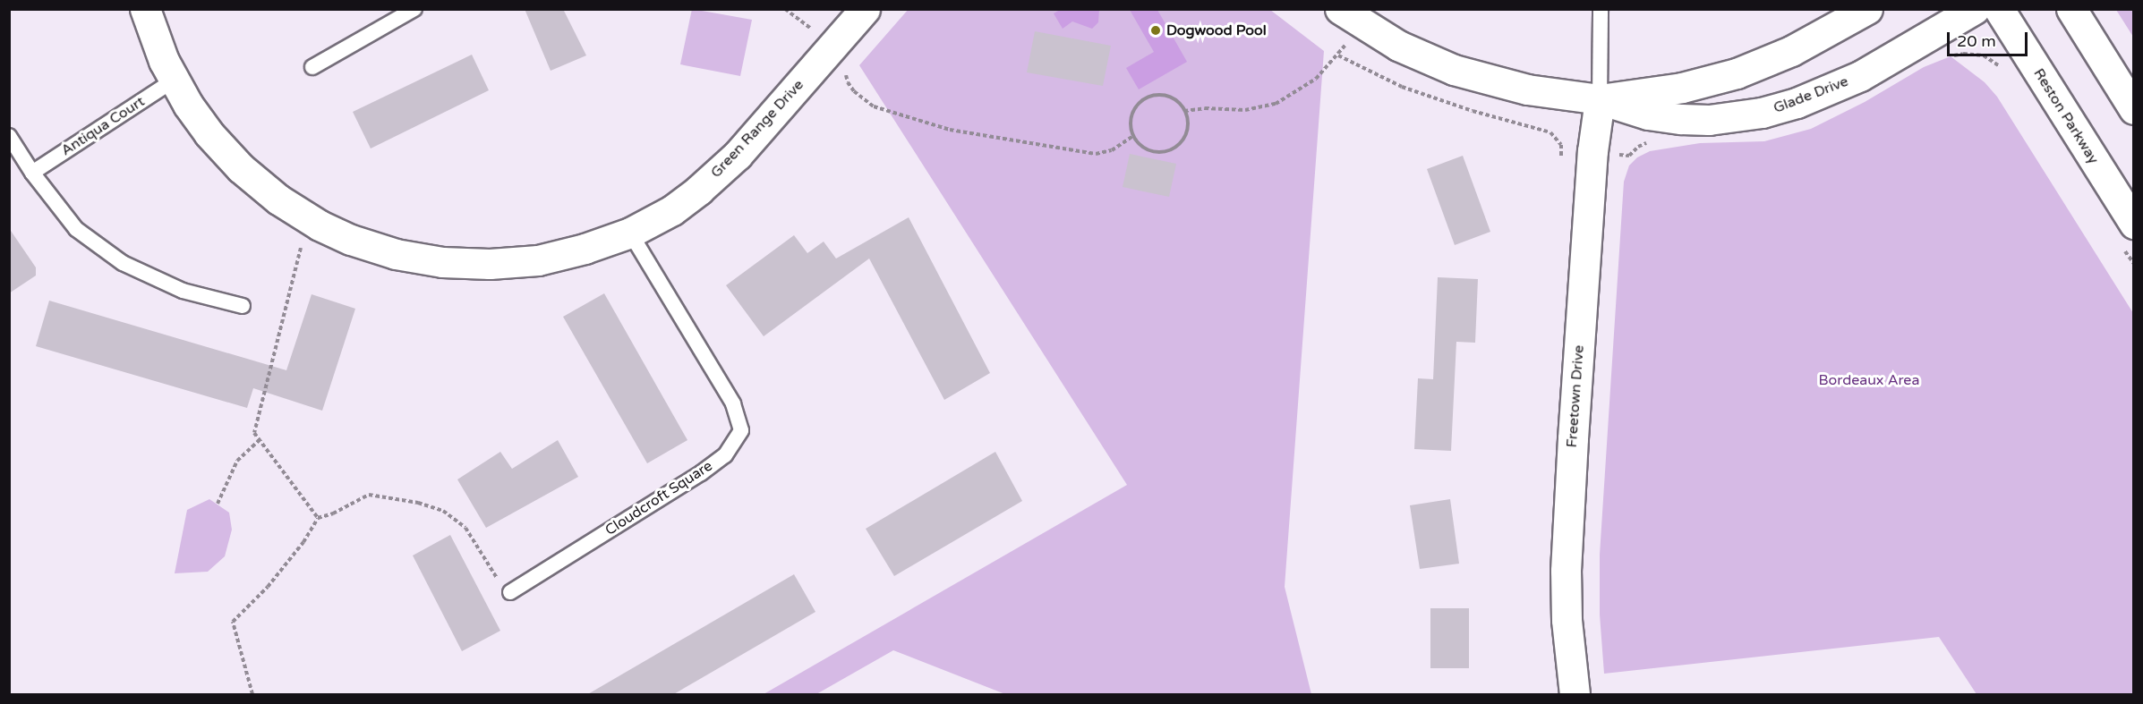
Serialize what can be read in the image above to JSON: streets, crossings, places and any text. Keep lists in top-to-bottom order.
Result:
{
  "streets": {
    "street": [
      "Glade Drive",
      "Reston Parkway",
      "Green Range Drive",
      "Freetown Drive"
    ],
    "lane": ["Antiqua Court", "Cloudcroft Square"]
  },
  "crossings": [
    ["Glade Drive", "Freetown Drive"],
    ["Antiqua Court", "Green Range Drive"],
    ["Green Range Drive", "Cloudcroft Square"]
  ],
  "parks": ["Bordeaux Area"],
  "places": ["Dogwood Pool"],
  "scale_bar": "20 m"
}
